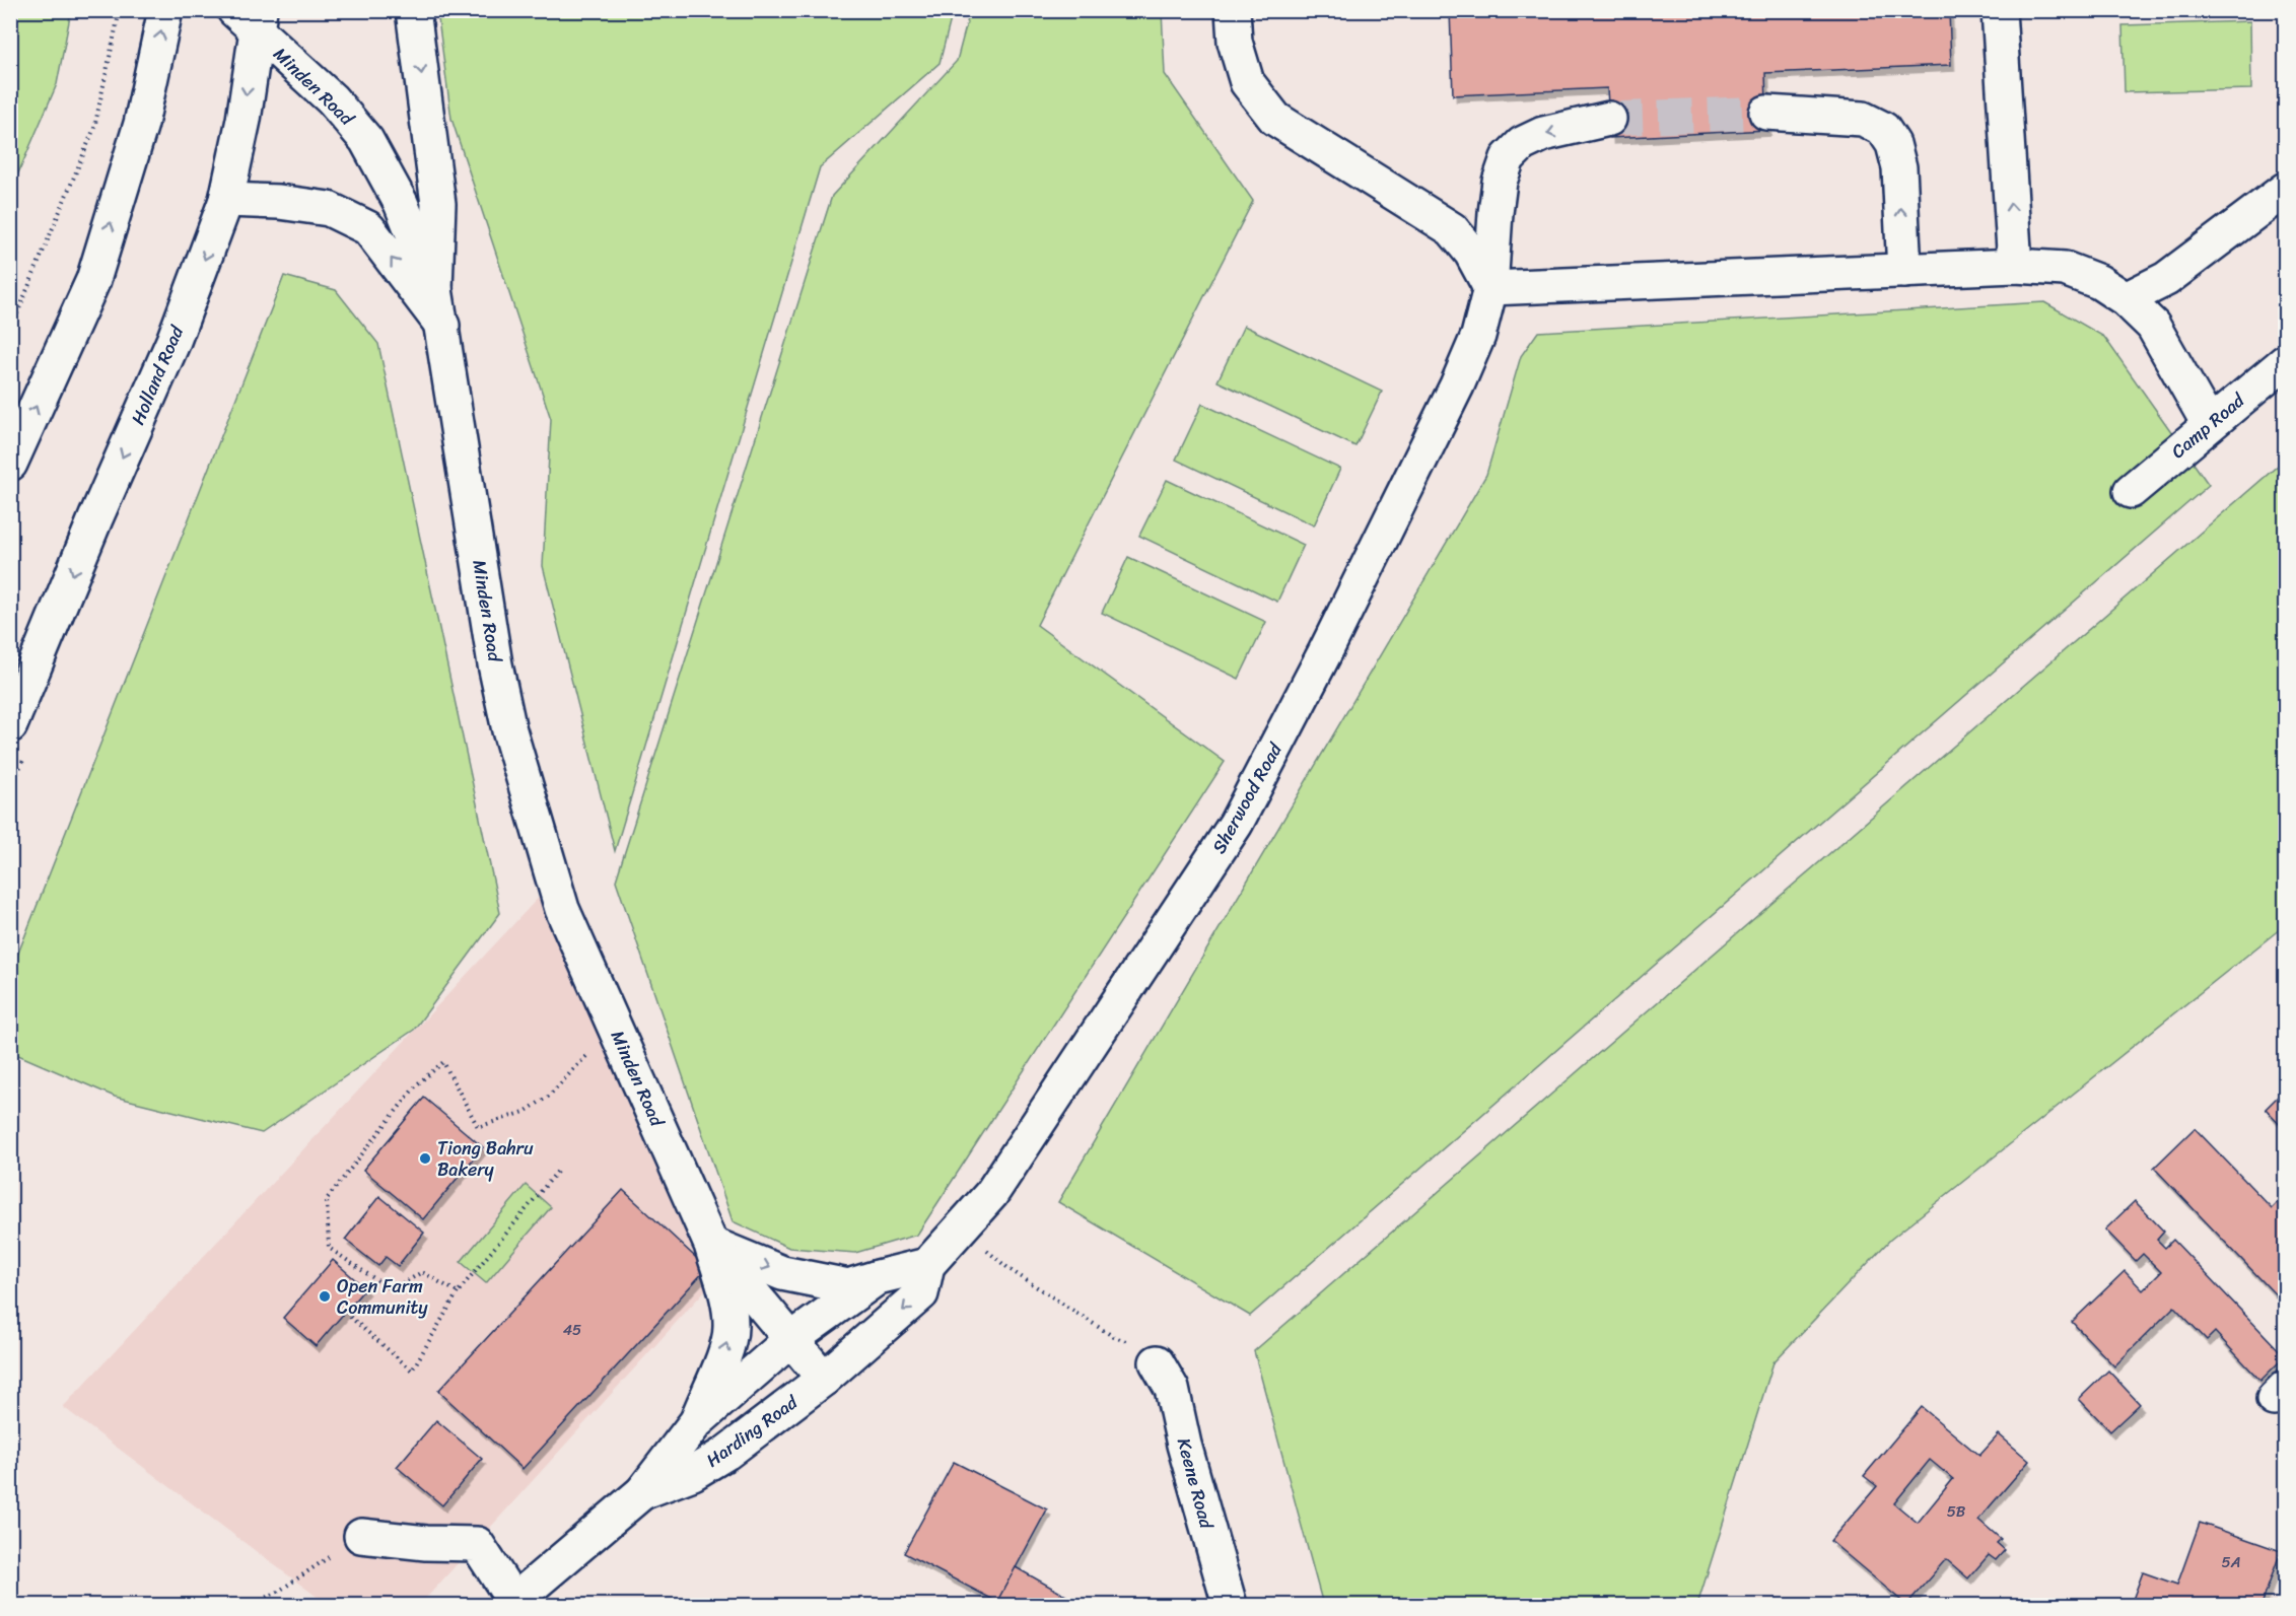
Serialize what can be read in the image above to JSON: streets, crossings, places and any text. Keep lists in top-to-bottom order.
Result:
{
  "streets": {
    "street": [
      "Minden Road",
      "Holland Road",
      "Camp Road",
      "Sherwood Road",
      "Harding Road",
      "Keene Road"
    ]
  },
  "crossings": [
    ["Minden Road", "Holland Road"],
    ["Minden Road", "Sherwood Road"],
    ["Minden Road", "Harding Road"],
    ["Sherwood Road", "Harding Road"]
  ],
  "places": ["Tiong Bahru Bakery", "Open Farm Community"],
  "house_numbers": ["45", "5B", "5A"]
}
